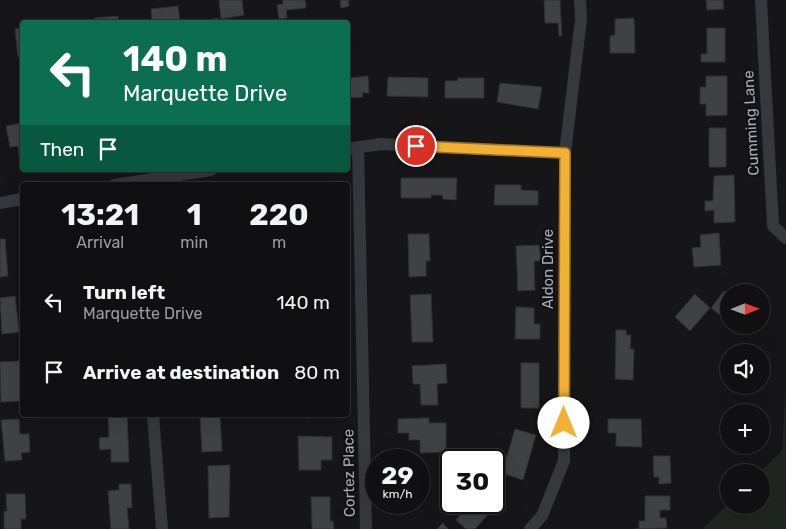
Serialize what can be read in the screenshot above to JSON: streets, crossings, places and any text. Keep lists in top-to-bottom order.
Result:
{
  "streets": {
    "street": ["Cumming Lane", "Aldon Drive", "Cortez Place"]
  },
  "north": "right",
  "page": {
    "turn": ["140 m", "Marquette Drive"],
    "then": "Then",
    "eta": [
      "13:21",
      "Arrival",
      "1",
      "min",
      "220",
      "m"
    ],
    "list": [
      {
        "name": "Turn left",
        "note": "Marquette Drive",
        "value": "140 m"
      },
      {
        "name": "Arrive at destination",
        "value": "80 m"
      }
    ],
    "map_buttons": ["+", "−"],
    "speed": "29 km/h",
    "limit": "30"
  }
}
